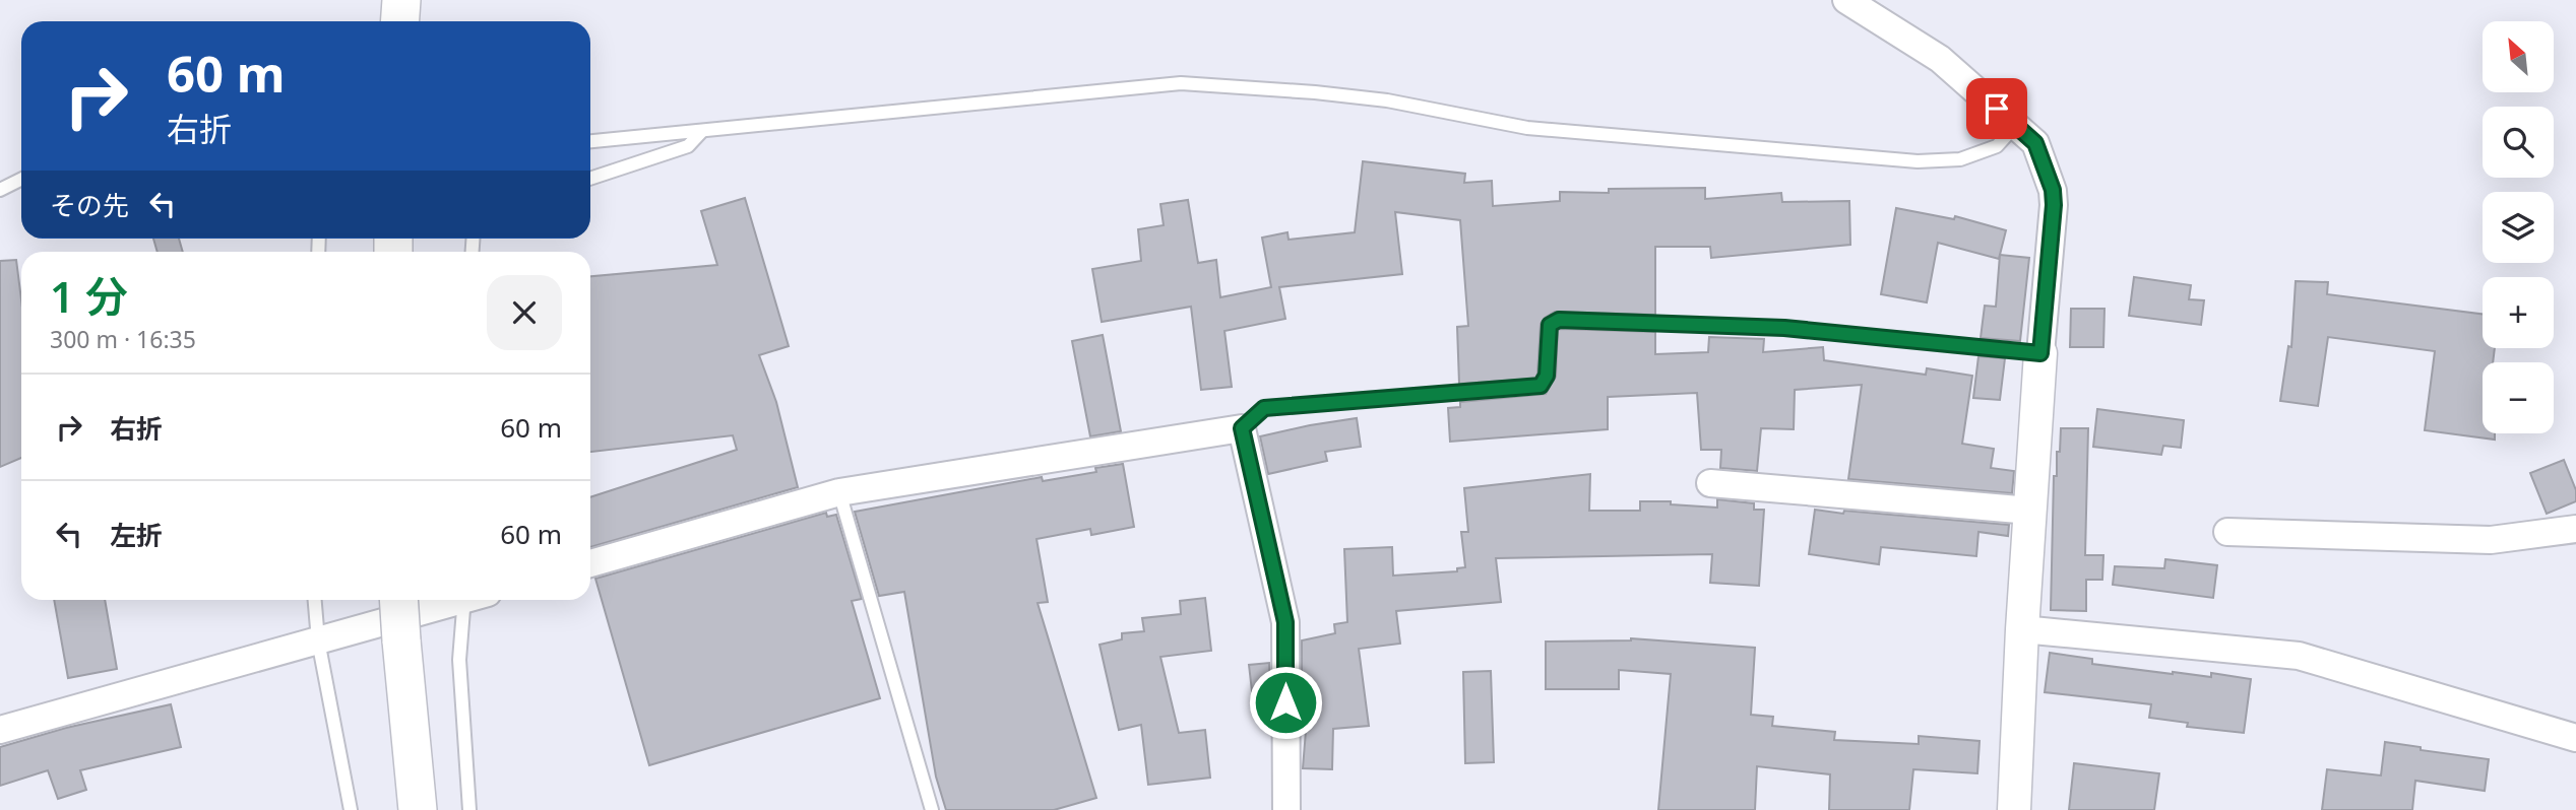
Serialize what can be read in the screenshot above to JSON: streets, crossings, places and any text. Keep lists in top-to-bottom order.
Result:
{
  "north": "top left",
  "page": {
    "map_buttons": ["+", "−"],
    "turn": ["60 m", "右折"],
    "then": "その先",
    "heading": ["1 分", "300 m · 16:35"],
    "list": [
      {
        "name": "右折",
        "value": "60 m"
      },
      {
        "name": "左折",
        "value": "60 m"
      }
    ]
  }
}
